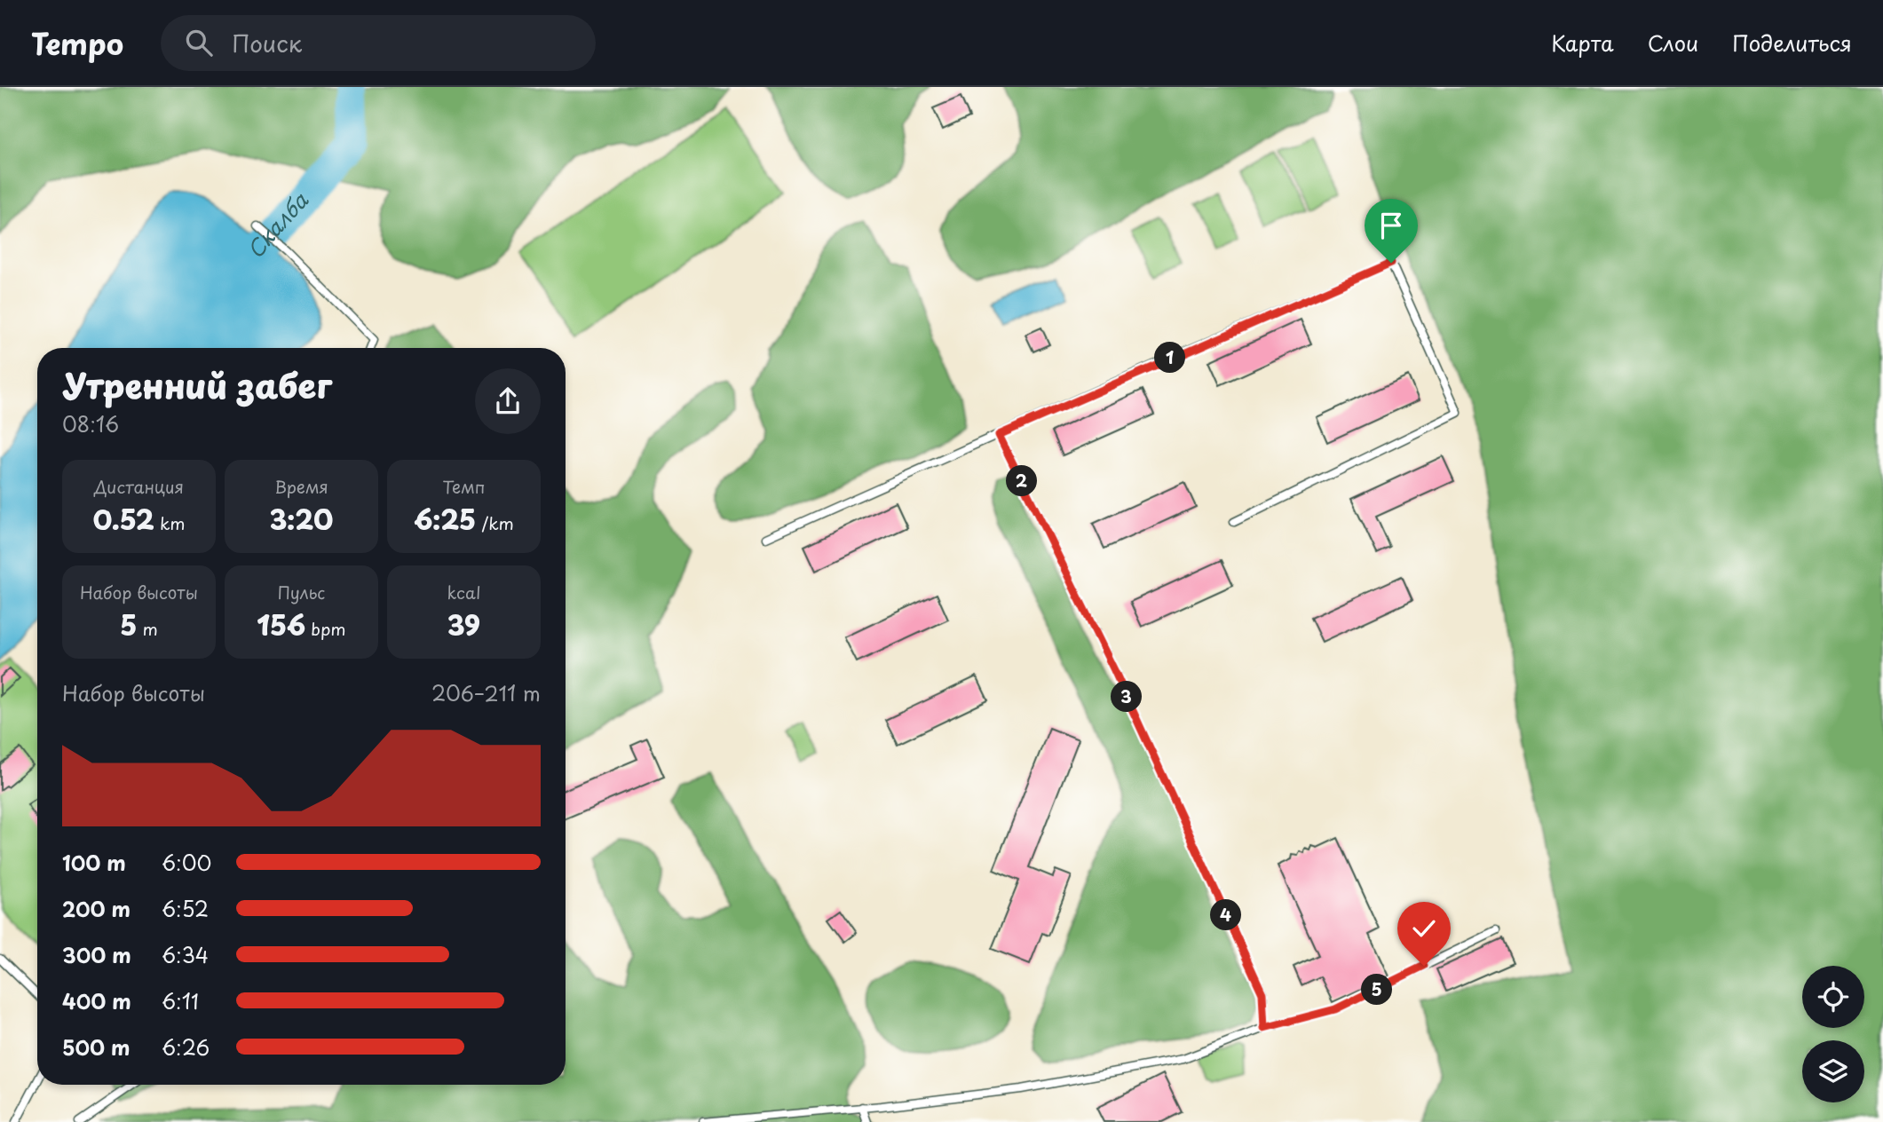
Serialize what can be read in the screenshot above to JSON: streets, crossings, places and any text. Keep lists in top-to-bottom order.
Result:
{
  "water": ["Скалба"],
  "page": {
    "header": "Tempo",
    "search": "Поиск",
    "nav": ["Карта", "Слои", "Поделиться"],
    "pins": [
      "1",
      "2",
      "3",
      "4",
      "5"
    ],
    "heading": ["Утренний забег", "08:16"],
    "stats": [
      ["Дистанция", "0.52 km"],
      ["Время", "3:20"],
      ["Темп", "6:25 /km"],
      ["Набор высоты", "5 m"],
      ["Пульс", "156 bpm"],
      ["kcal", "39"]
    ],
    "chart": ["Набор высоты", "206–211 m"],
    "list": [
      {
        "name": "100 m",
        "note": "6:00"
      },
      {
        "name": "200 m",
        "note": "6:52"
      },
      {
        "name": "300 m",
        "note": "6:34"
      },
      {
        "name": "400 m",
        "note": "6:11"
      },
      {
        "name": "500 m",
        "note": "6:26"
      }
    ]
  }
}
